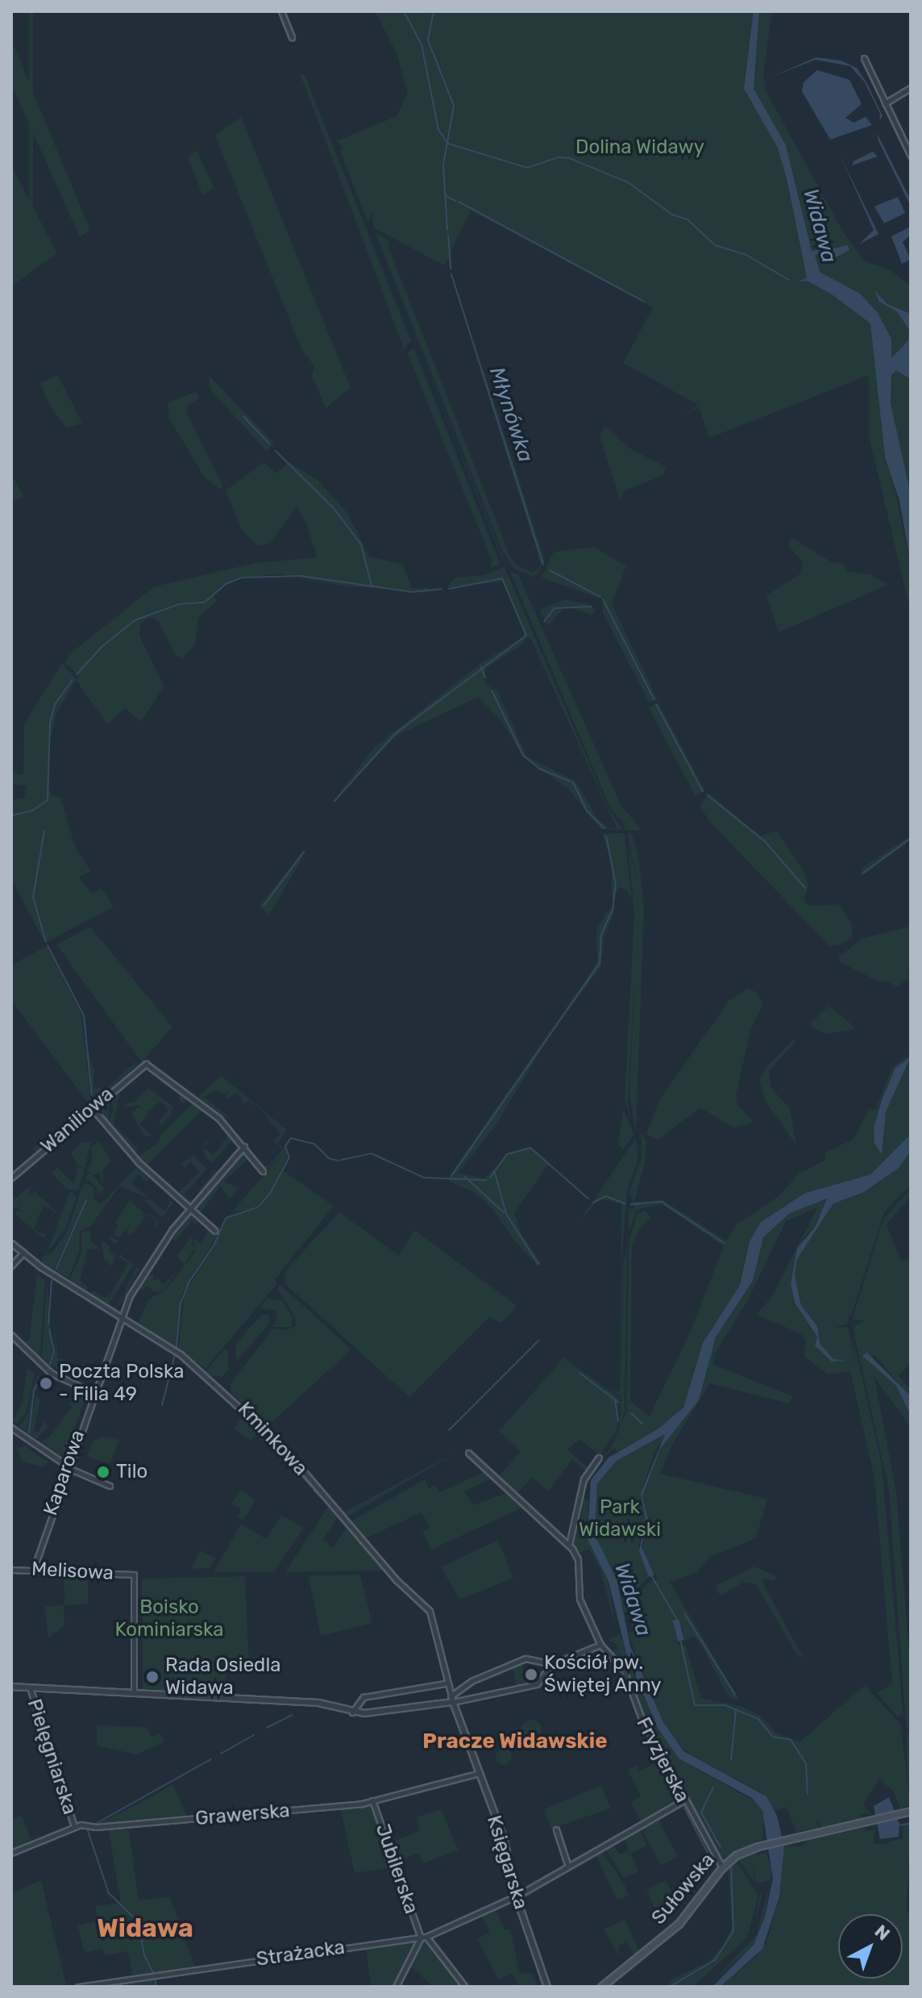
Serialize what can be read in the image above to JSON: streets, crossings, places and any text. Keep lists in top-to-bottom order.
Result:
{
  "streets": {
    "main road": ["Sułowska"],
    "street": [
      "Waniliowa",
      "Kminkowa",
      "Kaparowa",
      "Melisowa",
      "Pielęgniarska",
      "Fryzjerska",
      "Grawerska",
      "Księgarska",
      "Jubilerska",
      "Strażacka"
    ]
  },
  "crossings": [
    ["Waniliowa", "Kaparowa"],
    ["Kminkowa", "Kaparowa"],
    ["Kminkowa", "Księgarska"],
    ["Kaparowa", "Melisowa"],
    ["Pielęgniarska", "Grawerska"],
    ["Fryzjerska", "Sułowska"],
    ["Fryzjerska", "Strażacka"],
    ["Grawerska", "Księgarska"],
    ["Grawerska", "Jubilerska"],
    ["Księgarska", "Strażacka"],
    ["Jubilerska", "Strażacka"]
  ],
  "districts": ["Pracze Widawskie", "Widawa"],
  "water": ["Widawa", "Młynówka"],
  "parks": ["Dolina Widawy", "Park Widawski", "Boisko Kominiarska"],
  "places": [
    "Poczta Polska - Filia 49",
    "Tilo",
    "Kościół pw. Świętej Anny",
    "Rada Osiedla Widawa"
  ],
  "north": "top right"
}
